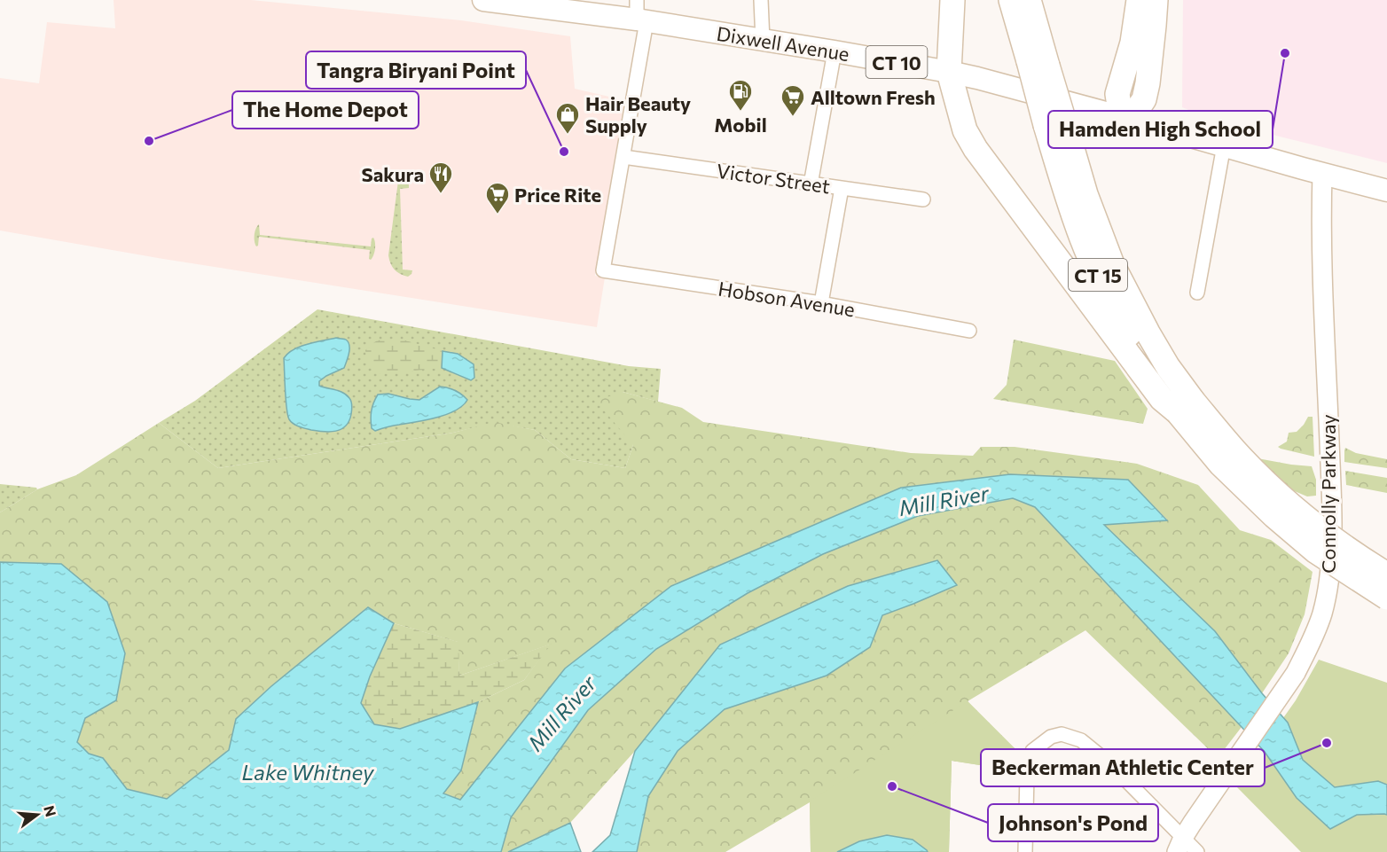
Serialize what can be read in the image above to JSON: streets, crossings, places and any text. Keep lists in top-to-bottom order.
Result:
{
  "streets": {
    "highway": ["CT 15"],
    "main road": ["Dixwell Avenue", "CT 10", "Connolly Parkway"],
    "street": ["Victor Street", "Hobson Avenue"]
  },
  "crossings": [
    ["Dixwell Avenue", "Connolly Parkway"],
    ["Victor Street", "Hobson Avenue"]
  ],
  "water": ["Mill River", "Lake Whitney"],
  "places": {
    "other": [
      "Hamden High School",
      "The Home Depot",
      "Tangra Biryani Point",
      "Beckerman Athletic Center",
      "Johnson's Pond"
    ],
    "fuel station": ["Mobil"],
    "supermarket": ["Alltown Fresh", "Price Rite"],
    "shop": ["Hair Beauty Supply"],
    "restaurant": ["Sakura"]
  },
  "north": "right"
}
